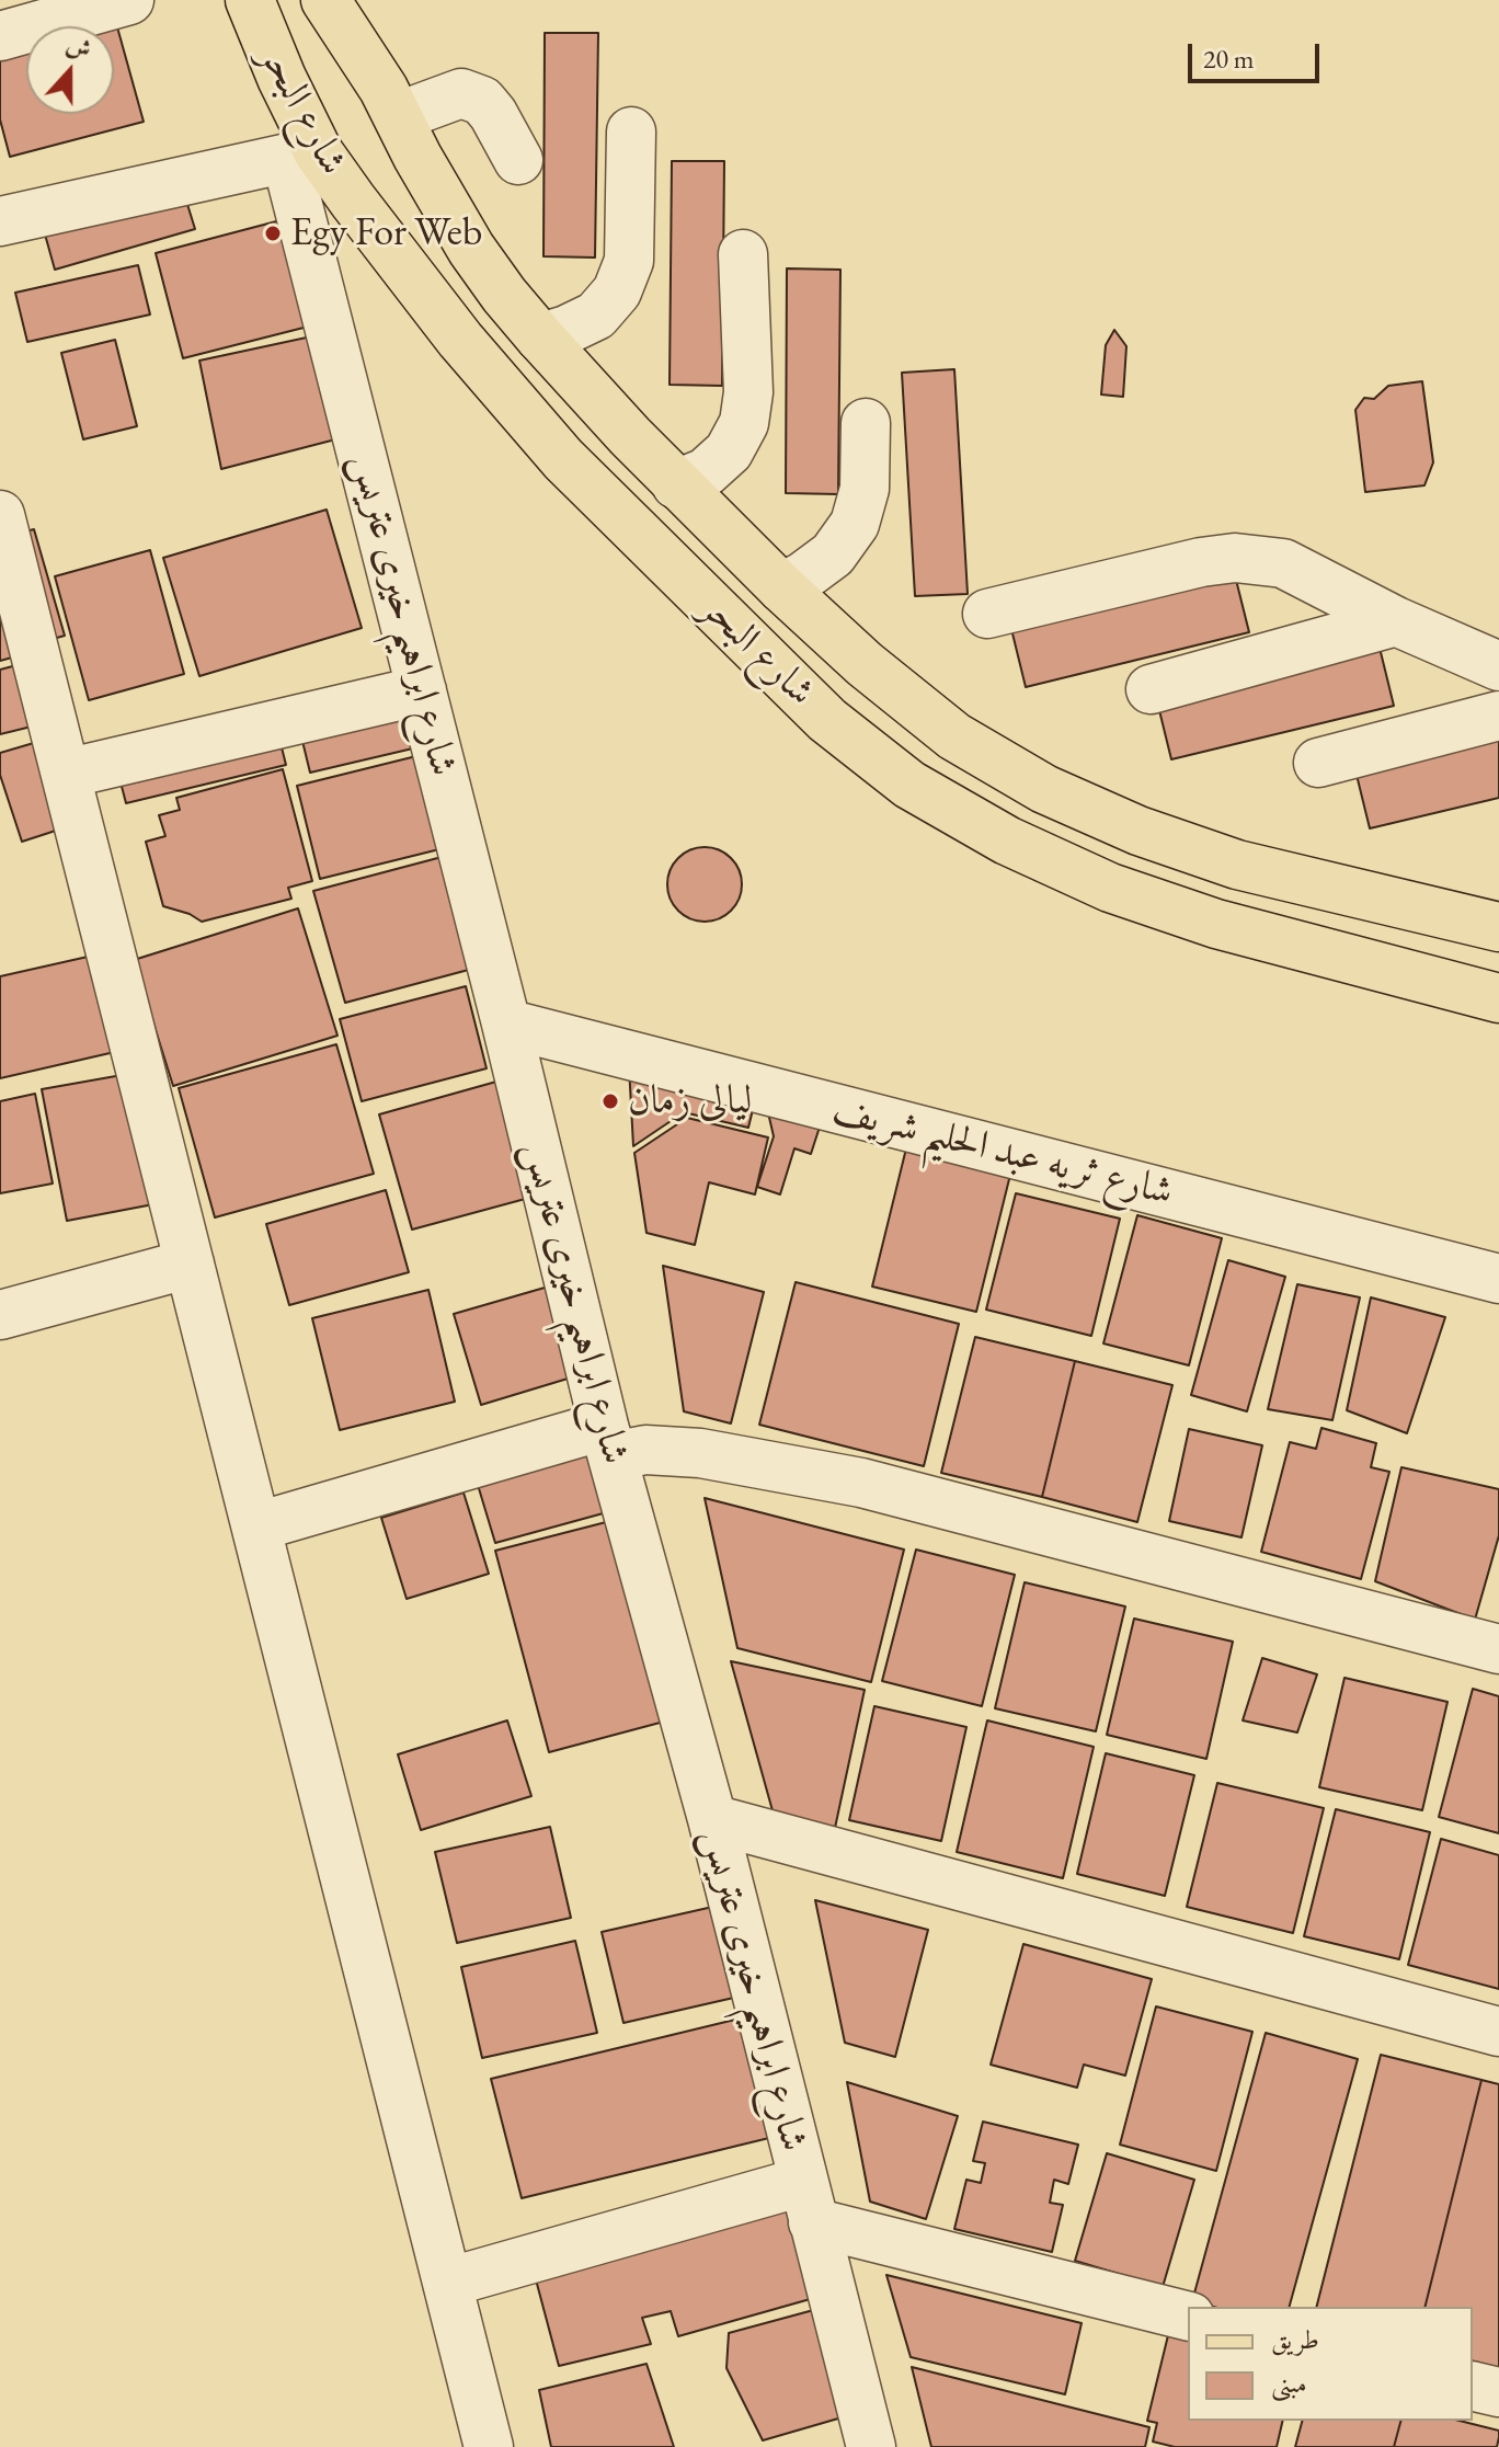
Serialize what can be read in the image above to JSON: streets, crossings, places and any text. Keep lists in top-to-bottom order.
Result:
{
  "streets": {
    "main road": ["شارع البحر"],
    "street": ["شارع ابراهيم خيرى عتريس", "شارع ثريه عبد الحليم شريف"]
  },
  "crossings": [
    ["شارع البحر", "شارع ابراهيم خيرى عتريس"],
    ["شارع ابراهيم خيرى عتريس", "شارع ثريه عبد الحليم شريف"]
  ],
  "places": ["Egy For Web", "ليالى زمان"],
  "legend": ["طريق", "مبنى"],
  "scale_bar": "20 m",
  "north": "top"
}
